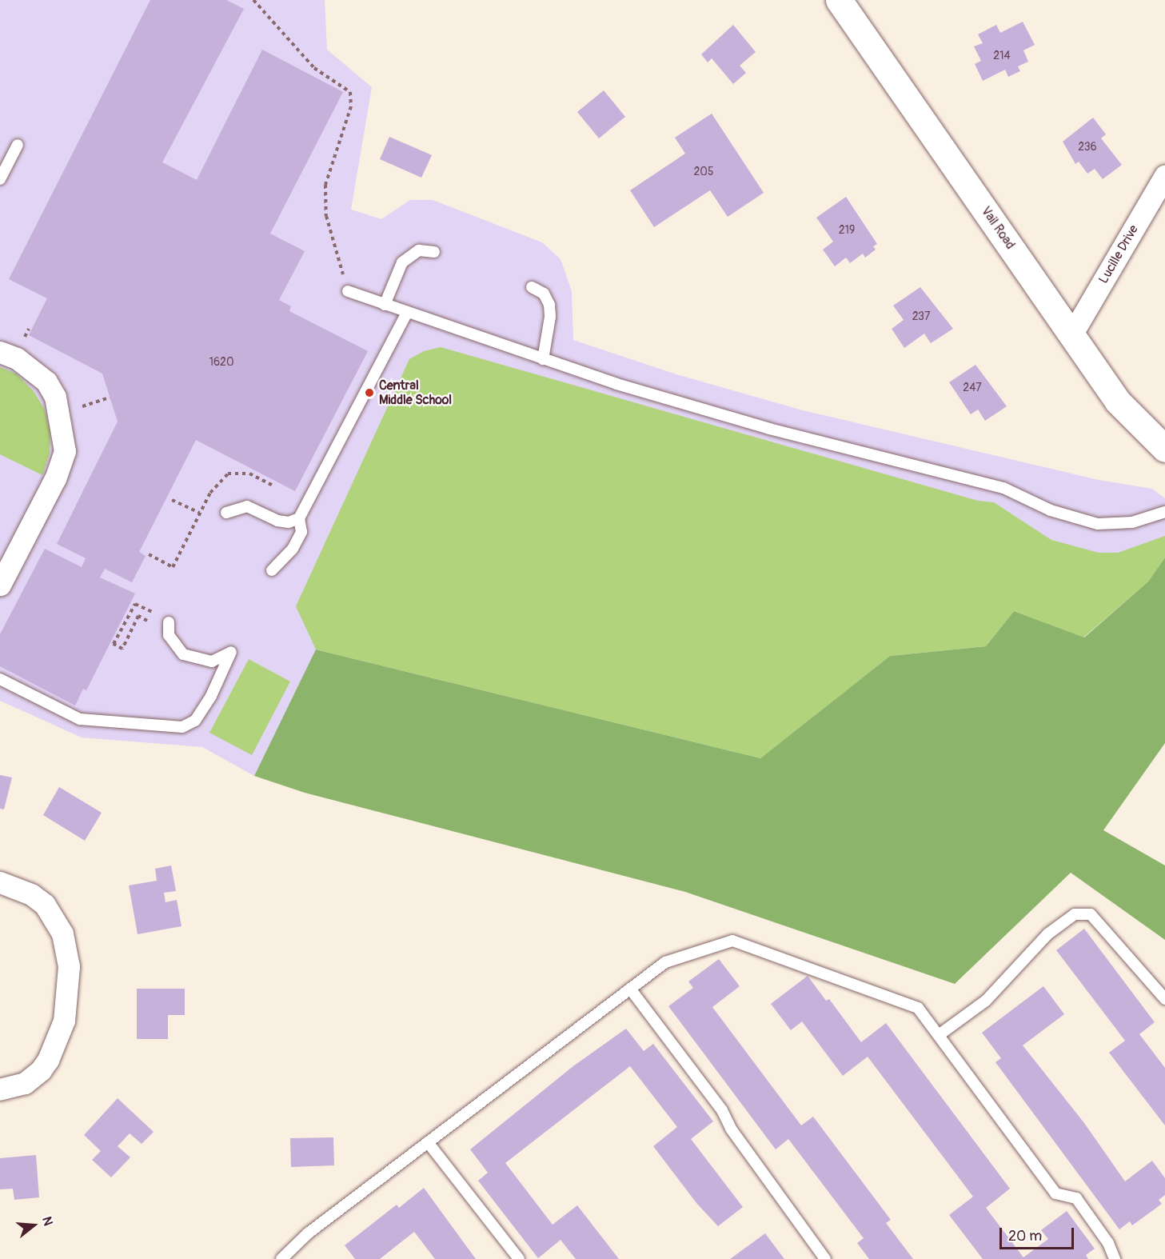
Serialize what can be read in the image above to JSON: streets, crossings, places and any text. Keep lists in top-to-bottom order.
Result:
{
  "streets": {
    "street": ["Vail Road", "Lucille Drive"]
  },
  "crossings": [
    ["Vail Road", "Lucille Drive"]
  ],
  "places": ["Central Middle School"],
  "house_numbers": [
    "214",
    "236",
    "205",
    "219",
    "237",
    "1620",
    "247"
  ],
  "scale_bar": "20 m",
  "north": "right"
}
